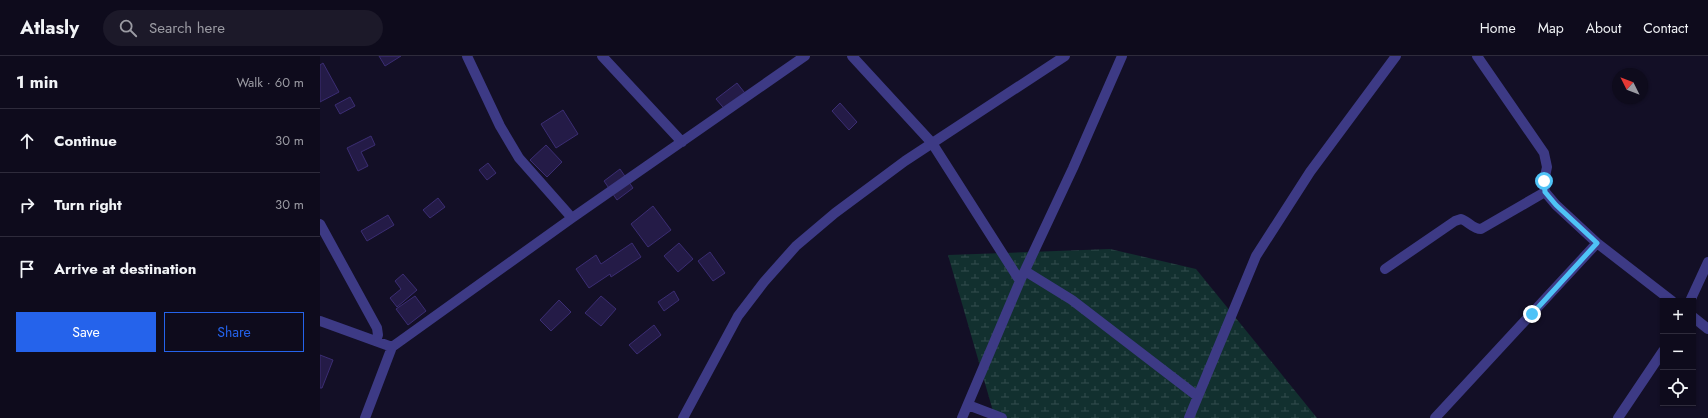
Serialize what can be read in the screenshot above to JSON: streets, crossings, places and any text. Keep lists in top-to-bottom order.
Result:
{
  "north": "top left",
  "page": {
    "header": "Atlasly",
    "search": "Search here",
    "nav": [
      "Home",
      "Map",
      "About",
      "Contact"
    ],
    "heading": ["1 min", "Walk · 60 m"],
    "list": [
      ["Continue", "30 m"],
      ["Turn right", "30 m"],
      "Arrive at destination"
    ],
    "map_buttons": ["+", "−"],
    "buttons": ["Save", "Share"]
  }
}
